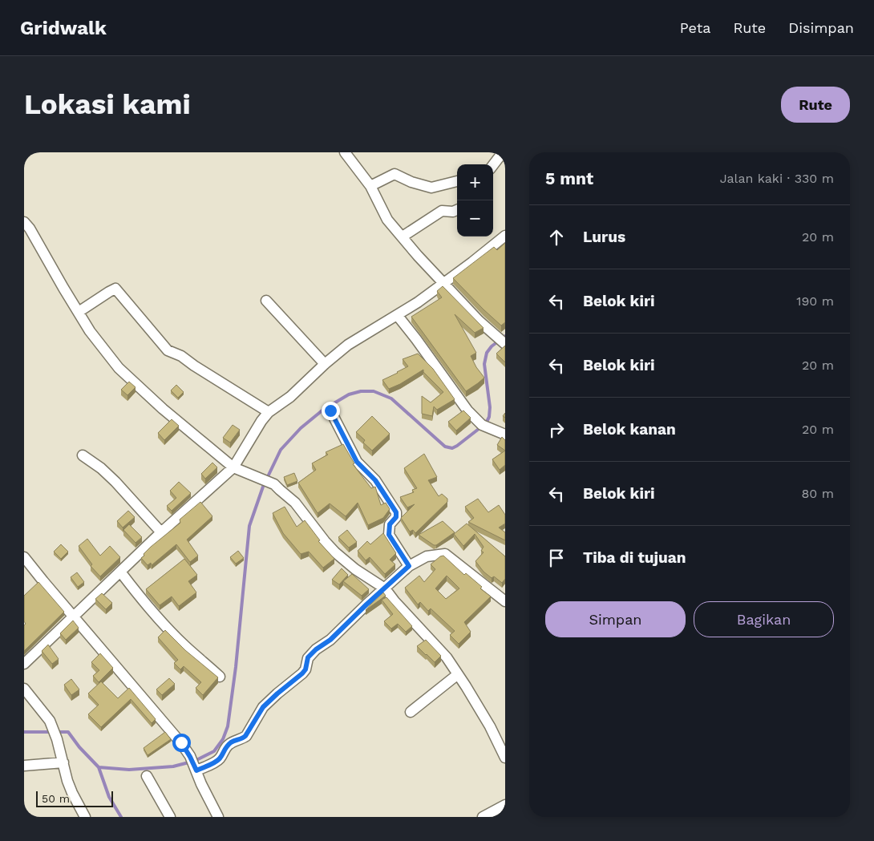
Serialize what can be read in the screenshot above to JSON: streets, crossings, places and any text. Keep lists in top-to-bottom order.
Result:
{
  "scale_bar": "50 m",
  "page": {
    "header": "Gridwalk",
    "nav": ["Peta", "Rute", "Disimpan"],
    "buttons": [
      "Rute",
      ["Simpan", "Bagikan"]
    ],
    "title": "Lokasi kami",
    "heading": ["5 mnt", "Jalan kaki · 330 m"],
    "map_buttons": ["+", "−"],
    "list": [
      ["Lurus", "20 m"],
      ["Belok kiri", "190 m"],
      ["Belok kiri", "20 m"],
      ["Belok kanan", "20 m"],
      ["Belok kiri", "80 m"],
      "Tiba di tujuan"
    ],
    "scale": "50 m"
  }
}
